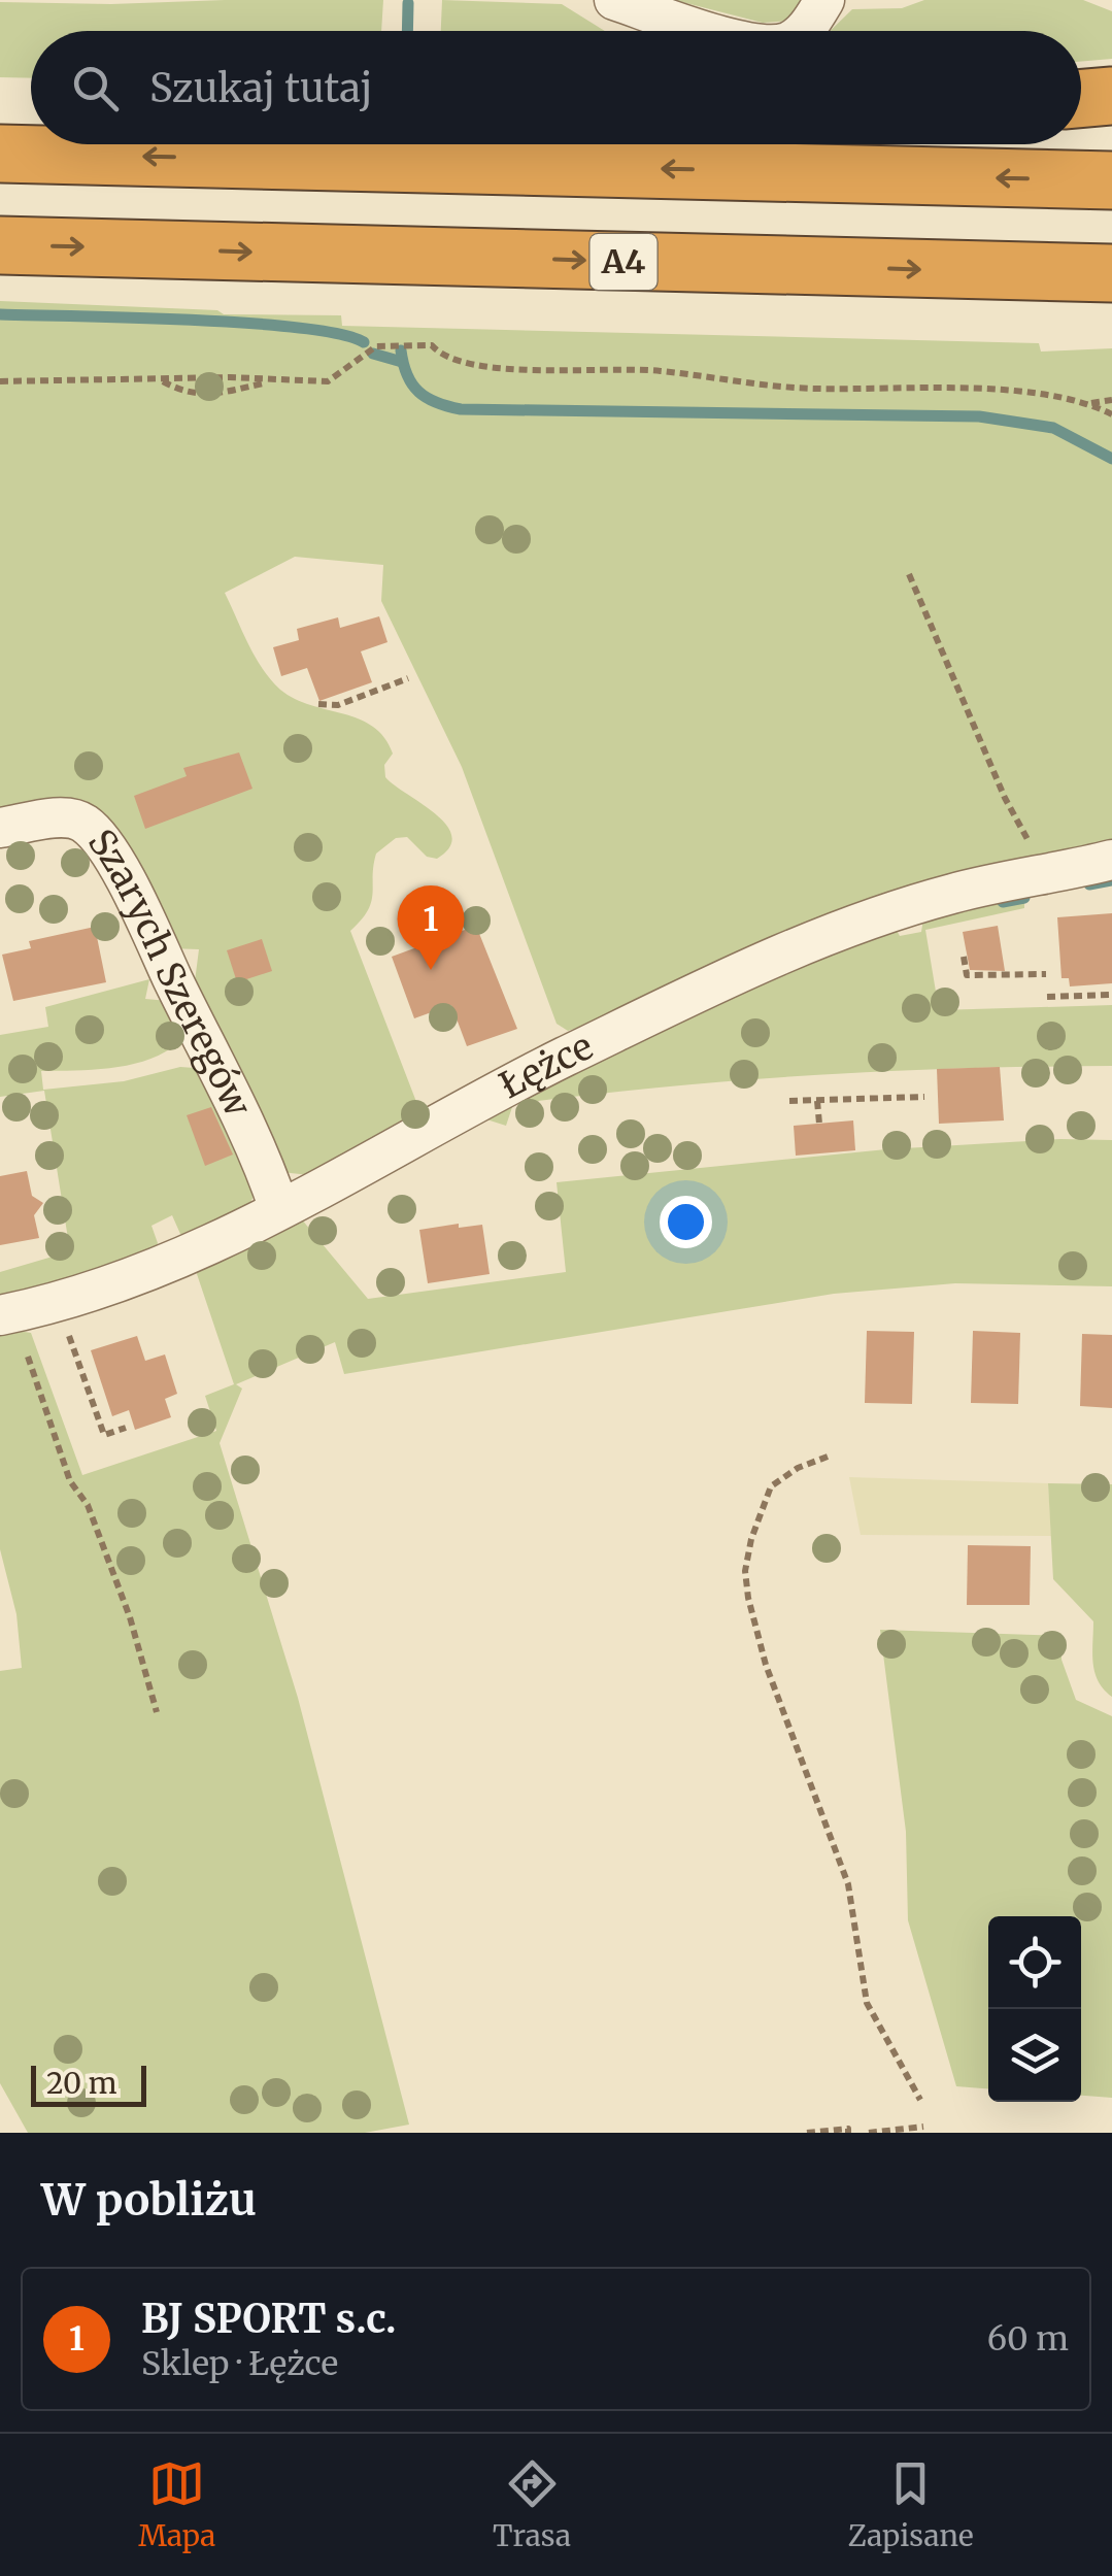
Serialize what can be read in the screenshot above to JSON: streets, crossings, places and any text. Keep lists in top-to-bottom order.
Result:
{
  "streets": {
    "highway": ["A4"],
    "street": ["Szarych Szeregów", "Łężce"]
  },
  "crossings": [
    ["Szarych Szeregów", "Łężce"]
  ],
  "scale_bar": "20 m",
  "page": {
    "search": "Szukaj tutaj",
    "pins": "1",
    "scale": "20 m",
    "heading": "W pobliżu",
    "list": [
      {
        "mark": "1",
        "name": "BJ SPORT s.c.",
        "note": "Sklep · Łężce",
        "value": "60 m"
      }
    ],
    "nav": ["Mapa", "Trasa", "Zapisane"]
  }
}
